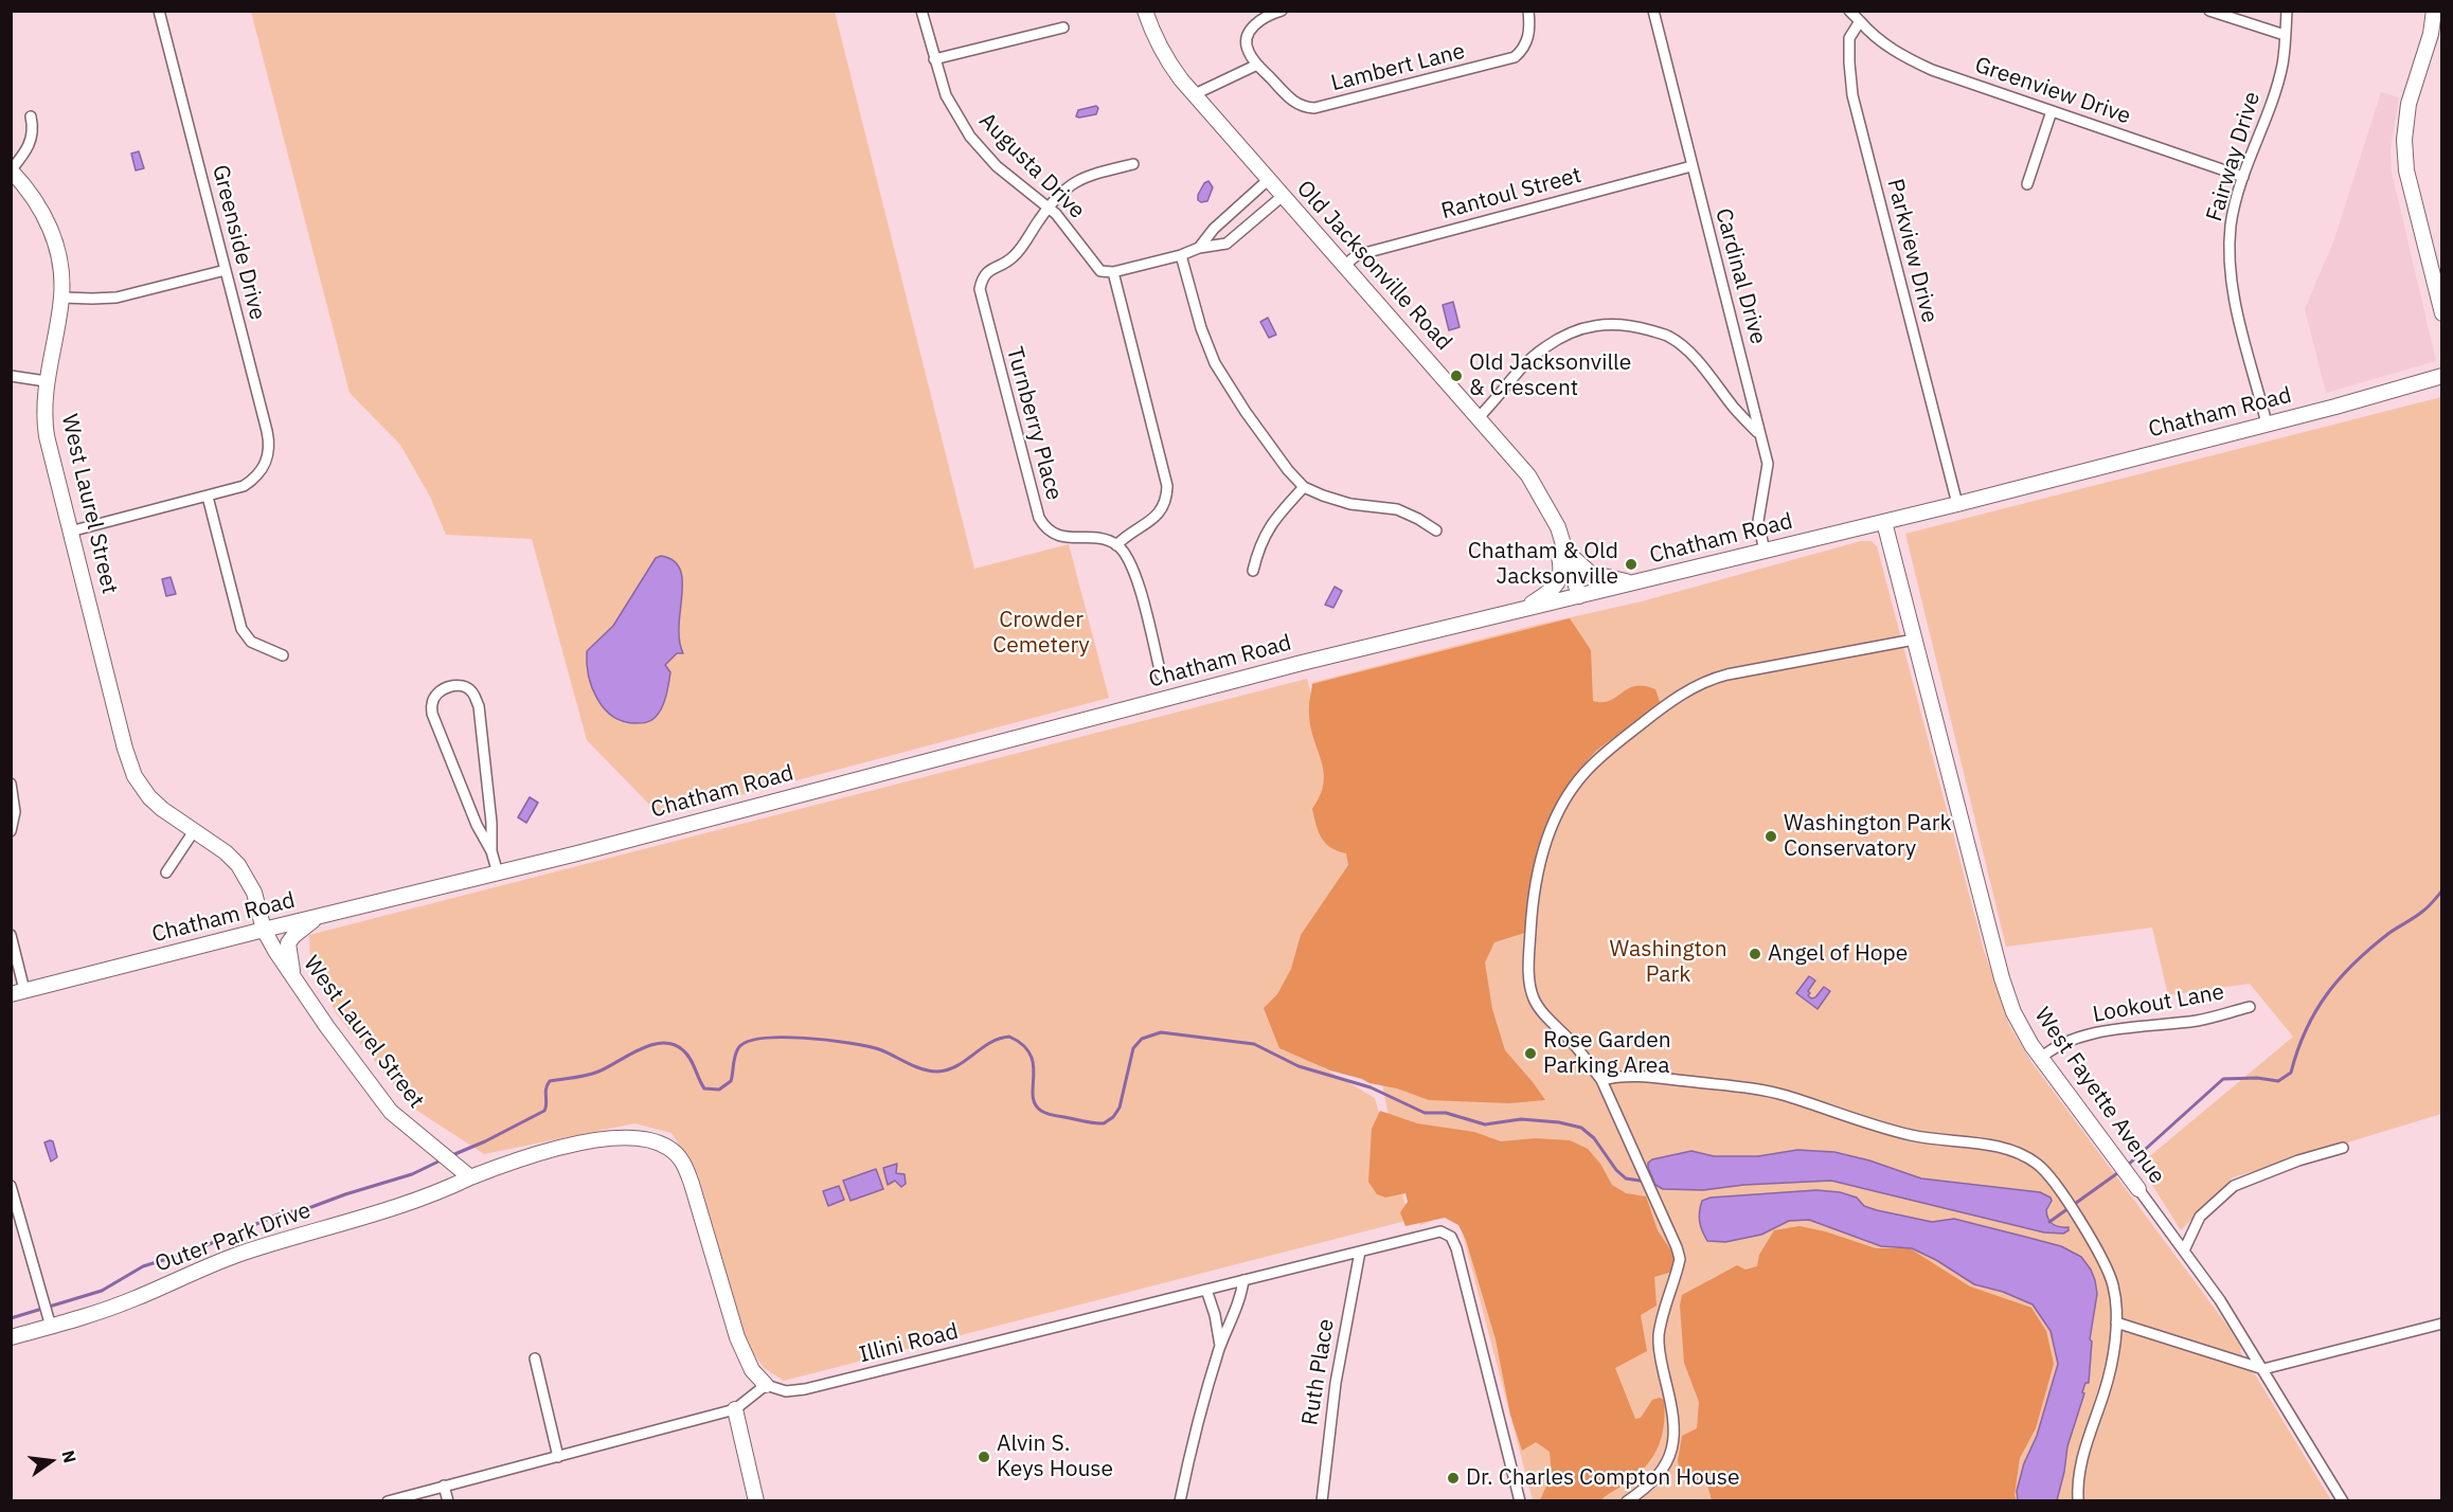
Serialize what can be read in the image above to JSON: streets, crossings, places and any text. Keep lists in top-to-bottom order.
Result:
{
  "streets": {
    "street": [
      "Lambert Lane",
      "Greenview Drive",
      "Fairway Drive",
      "Augusta Drive",
      "Rantoul Street",
      "Greenside Drive",
      "Parkview Drive",
      "Old Jacksonville Road",
      "Cardinal Drive",
      "Chatham Road",
      "Turnberry Place",
      "West Laurel Street",
      "Lookout Lane",
      "West Fayette Avenue",
      "Outer Park Drive",
      "Illini Road",
      "Ruth Place"
    ]
  },
  "crossings": [
    ["Greenview Drive", "Fairway Drive"],
    ["Greenview Drive", "Parkview Drive"],
    ["Fairway Drive", "Chatham Road"],
    ["Augusta Drive", "Turnberry Place"],
    ["Rantoul Street", "Old Jacksonville Road"],
    ["Rantoul Street", "Cardinal Drive"],
    ["Parkview Drive", "Chatham Road"],
    ["Old Jacksonville Road", "Chatham Road"],
    ["Cardinal Drive", "Chatham Road"],
    ["Chatham Road", "West Laurel Street"],
    ["Chatham Road", "West Fayette Avenue"],
    ["West Laurel Street", "Outer Park Drive"],
    ["Lookout Lane", "West Fayette Avenue"],
    ["Illini Road", "Ruth Place"]
  ],
  "parks": ["Crowder Cemetery", "Washington Park"],
  "places": [
    "Old Jacksonville & Crescent",
    "Chatham & Old Jacksonville",
    "Washington Park Conservatory",
    "Angel of Hope",
    "Rose Garden Parking Area",
    "Alvin S. Keys House",
    "Dr. Charles Compton House"
  ],
  "north": "right"
}
